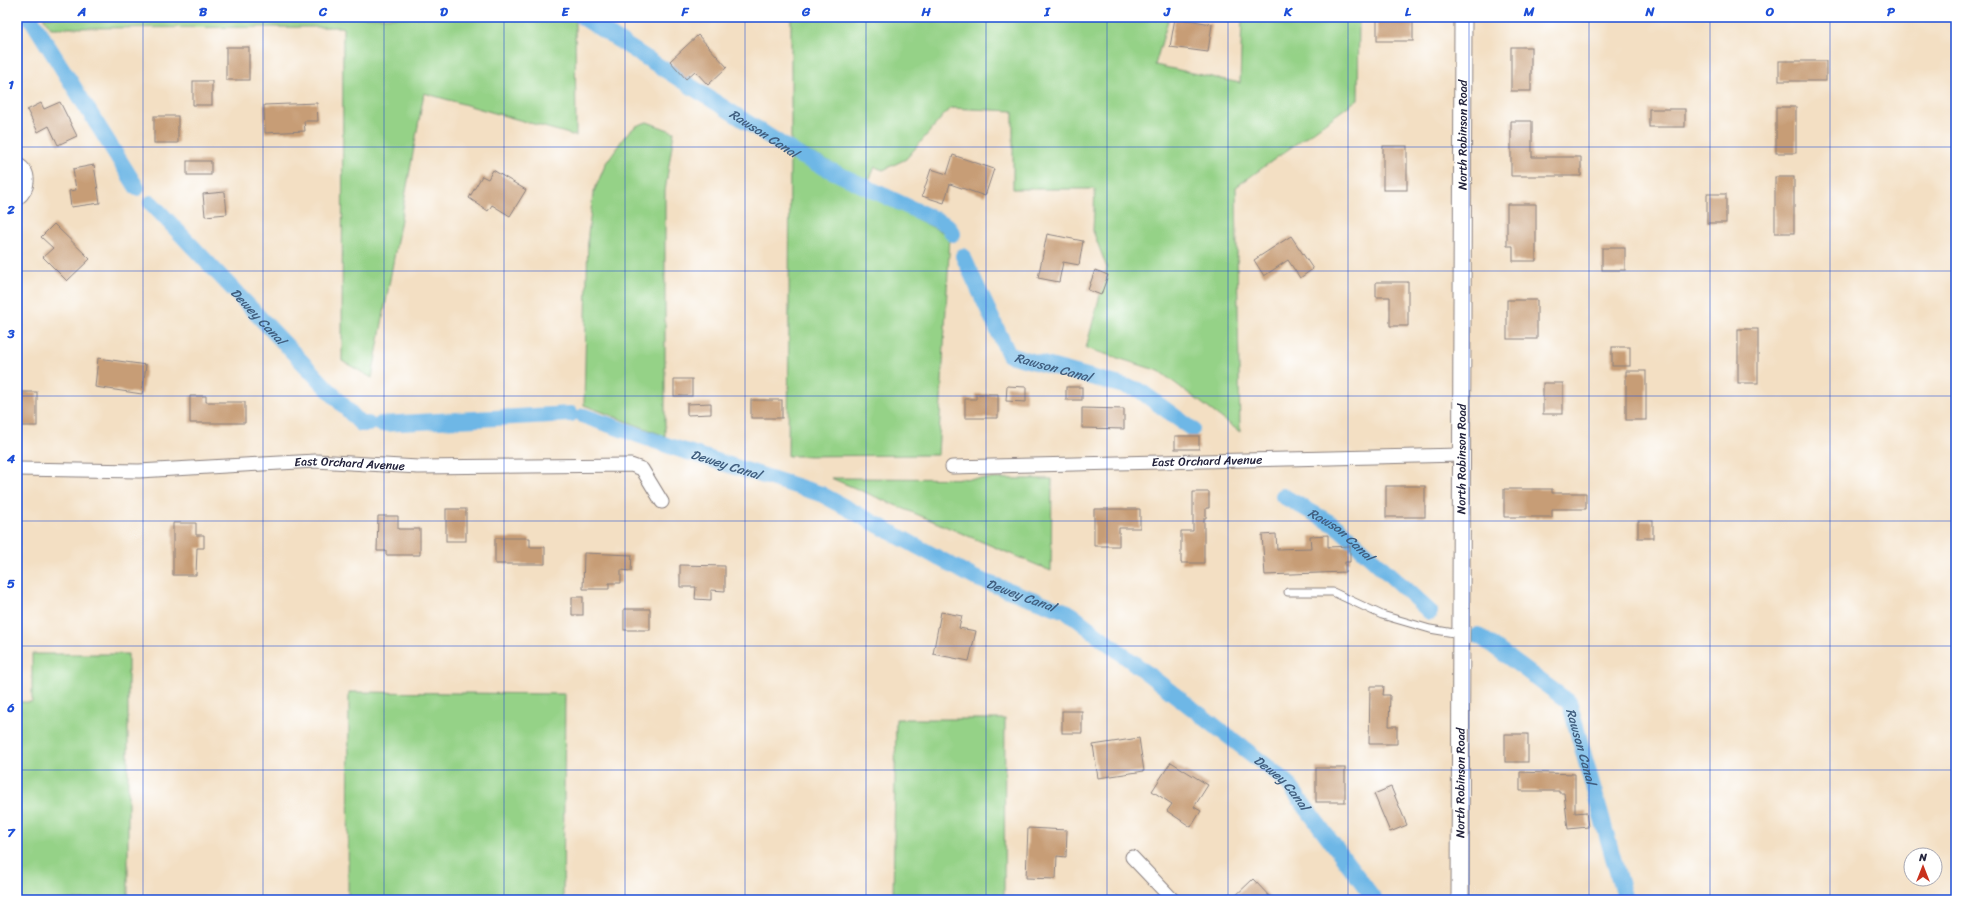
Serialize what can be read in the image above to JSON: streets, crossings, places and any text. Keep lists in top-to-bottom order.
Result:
{
  "streets": {
    "street": ["North Robinson Road", "East Orchard Avenue"]
  },
  "crossings": [
    ["North Robinson Road", "East Orchard Avenue"]
  ],
  "water": ["Rawson Canal", "Dewey Canal"],
  "north": "top",
  "grid": {
    "columns": [
      "A",
      "B",
      "C",
      "D",
      "E",
      "F",
      "G",
      "H",
      "I",
      "J",
      "K",
      "L",
      "M",
      "N",
      "O",
      "P"
    ],
    "rows": [
      "1",
      "2",
      "3",
      "4",
      "5",
      "6",
      "7"
    ]
  }
}
